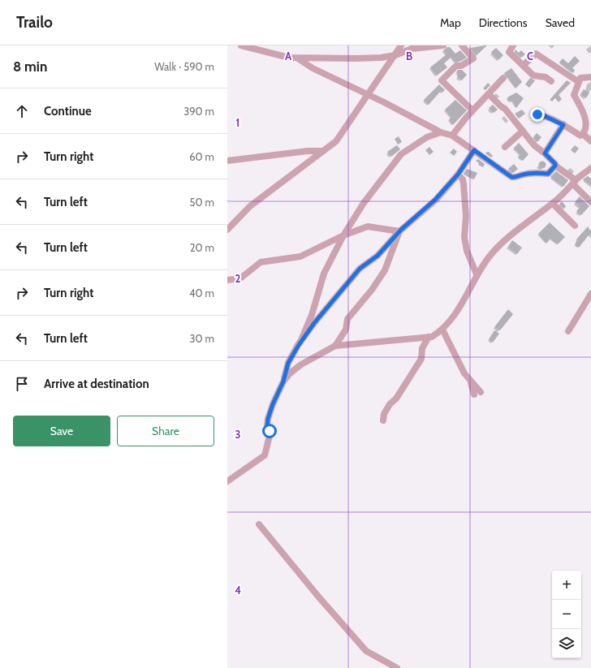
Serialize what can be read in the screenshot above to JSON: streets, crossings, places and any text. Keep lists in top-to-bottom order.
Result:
{
  "page": {
    "header": "Trailo",
    "nav": ["Map", "Directions", "Saved"],
    "heading": ["8 min", "Walk · 590 m"],
    "list": [
      ["Continue", "390 m"],
      ["Turn right", "60 m"],
      ["Turn left", "50 m"],
      ["Turn left", "20 m"],
      ["Turn right", "40 m"],
      ["Turn left", "30 m"],
      "Arrive at destination"
    ],
    "buttons": ["Save", "Share"],
    "map_buttons": ["+", "−"]
  },
  "grid": {
    "columns": ["A", "B", "C"],
    "rows": [
      "1",
      "2",
      "3",
      "4"
    ]
  }
}
